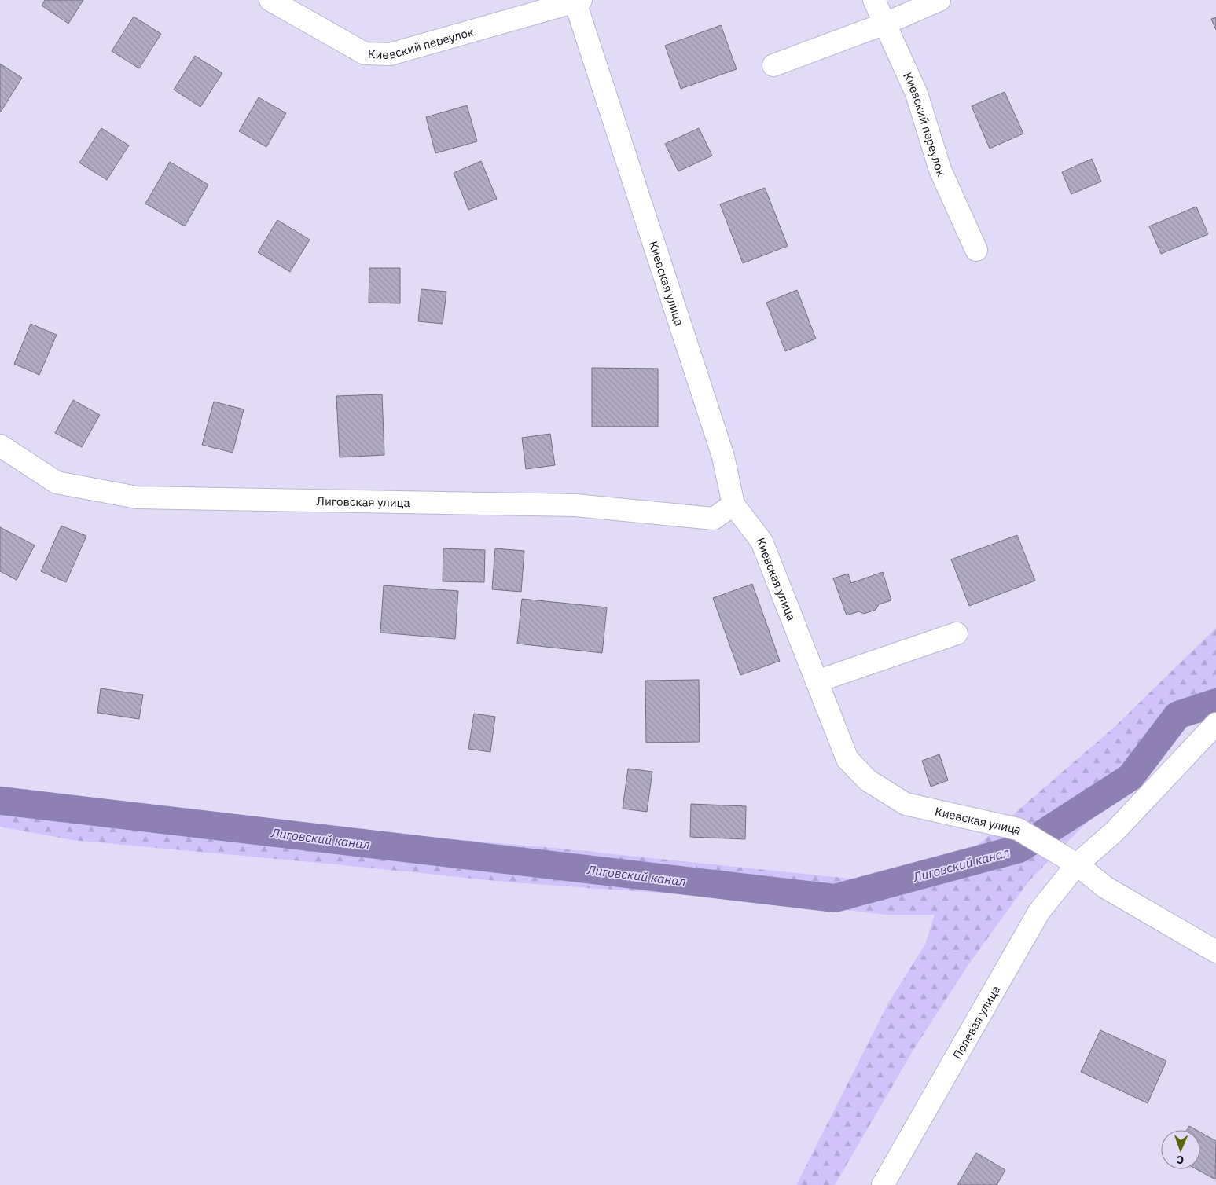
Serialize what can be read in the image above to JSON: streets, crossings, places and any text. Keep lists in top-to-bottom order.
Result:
{
  "streets": {
    "street": [
      "Киевский переулок",
      "Киевская улица",
      "Лиговская улица",
      "Полевая улица"
    ]
  },
  "crossings": [
    ["Киевский переулок", "Киевская улица"],
    ["Киевская улица", "Лиговская улица"],
    ["Киевская улица", "Полевая улица"]
  ],
  "water": ["Лиговский канал"],
  "north": "bottom"
}
